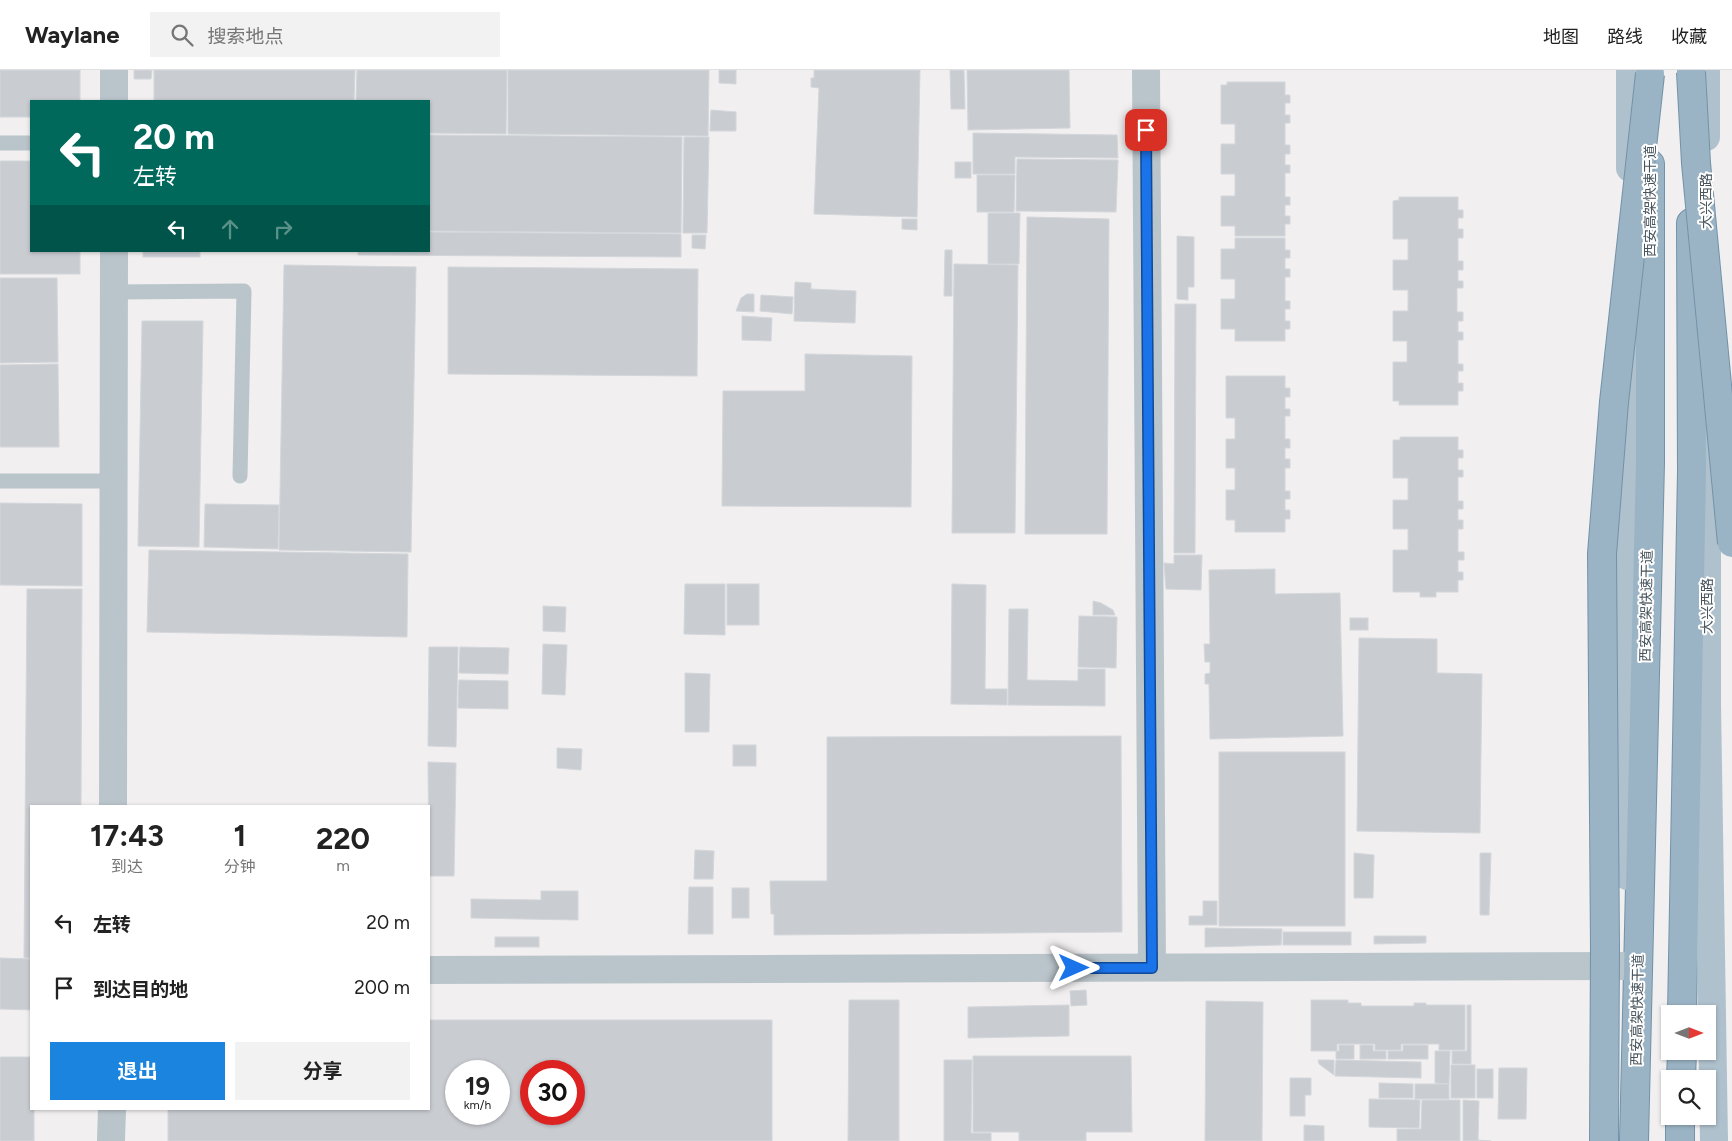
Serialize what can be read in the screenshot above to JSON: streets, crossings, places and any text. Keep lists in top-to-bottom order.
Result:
{
  "streets": {
    "highway": ["西安高架快速干道"],
    "main road": ["大兴西路"]
  },
  "north": "right",
  "page": {
    "header": "Waylane",
    "search": "搜索地点",
    "nav": ["地图", "路线", "收藏"],
    "turn": ["20 m", "左转"],
    "eta": [
      "17:43",
      "到达",
      "1",
      "分钟",
      "220",
      "m"
    ],
    "list": [
      {
        "name": "左转",
        "value": "20 m"
      },
      {
        "name": "到达目的地",
        "value": "200 m"
      }
    ],
    "buttons": ["退出", "分享"],
    "speed": "19 km/h",
    "limit": "30"
  }
}
